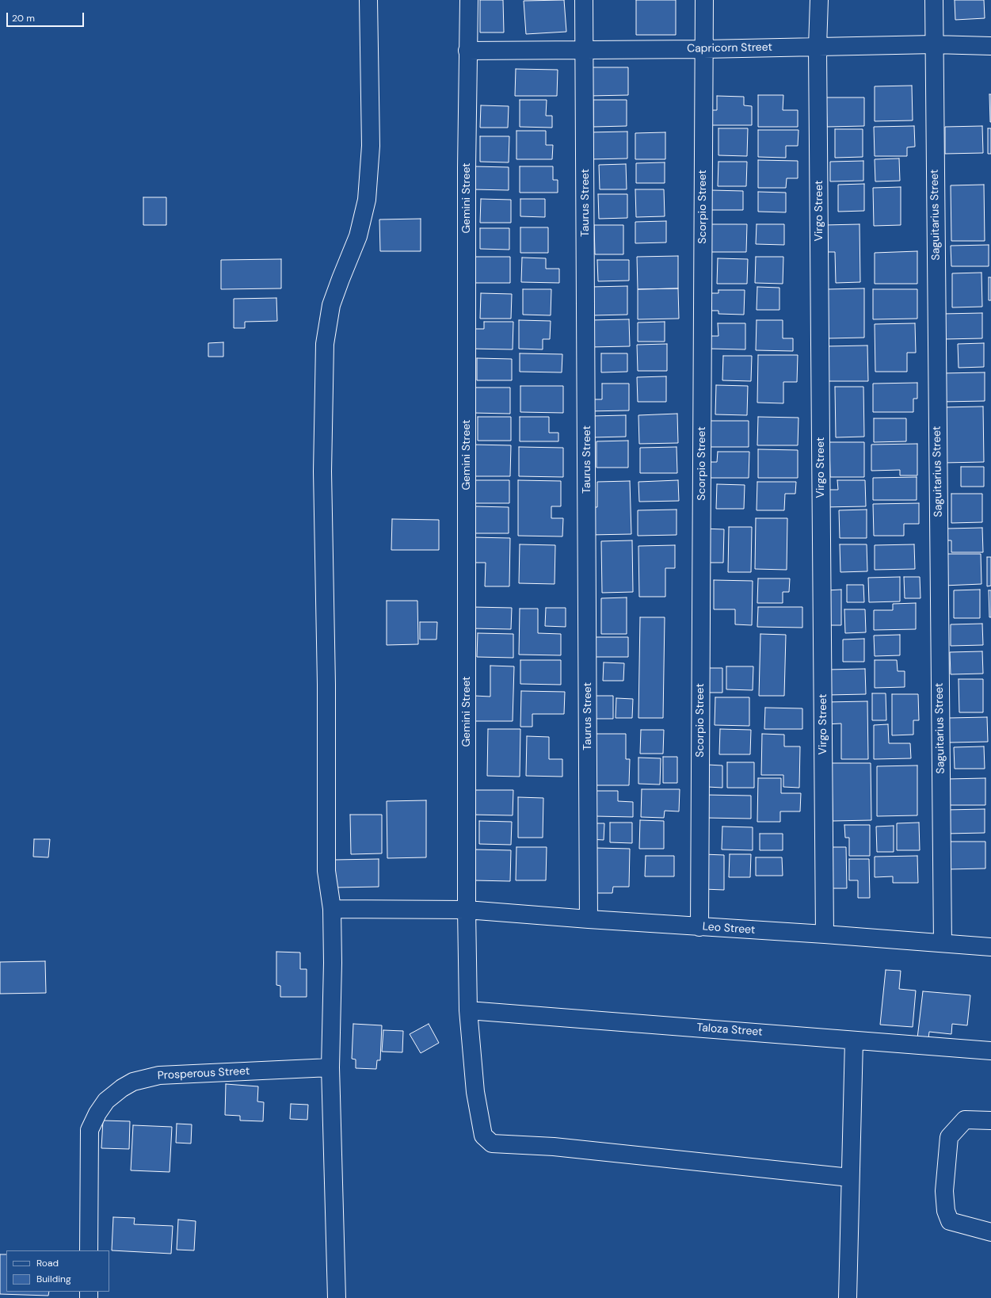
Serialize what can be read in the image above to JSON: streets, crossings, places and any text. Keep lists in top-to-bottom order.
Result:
{
  "streets": {
    "street": [
      "Capricorn Street",
      "Gemini Street",
      "Taurus Street",
      "Scorpio Street",
      "Virgo Street",
      "Saguitarius Street",
      "Leo Street",
      "Taloza Street",
      "Prosperous Street"
    ]
  },
  "crossings": [
    ["Capricorn Street", "Gemini Street"],
    ["Capricorn Street", "Taurus Street"],
    ["Capricorn Street", "Scorpio Street"],
    ["Capricorn Street", "Virgo Street"],
    ["Capricorn Street", "Saguitarius Street"],
    ["Gemini Street", "Leo Street"],
    ["Gemini Street", "Taloza Street"],
    ["Taurus Street", "Leo Street"],
    ["Scorpio Street", "Leo Street"],
    ["Virgo Street", "Leo Street"],
    ["Saguitarius Street", "Leo Street"]
  ],
  "legend": ["Road", "Building"],
  "scale_bar": "20 m"
}
